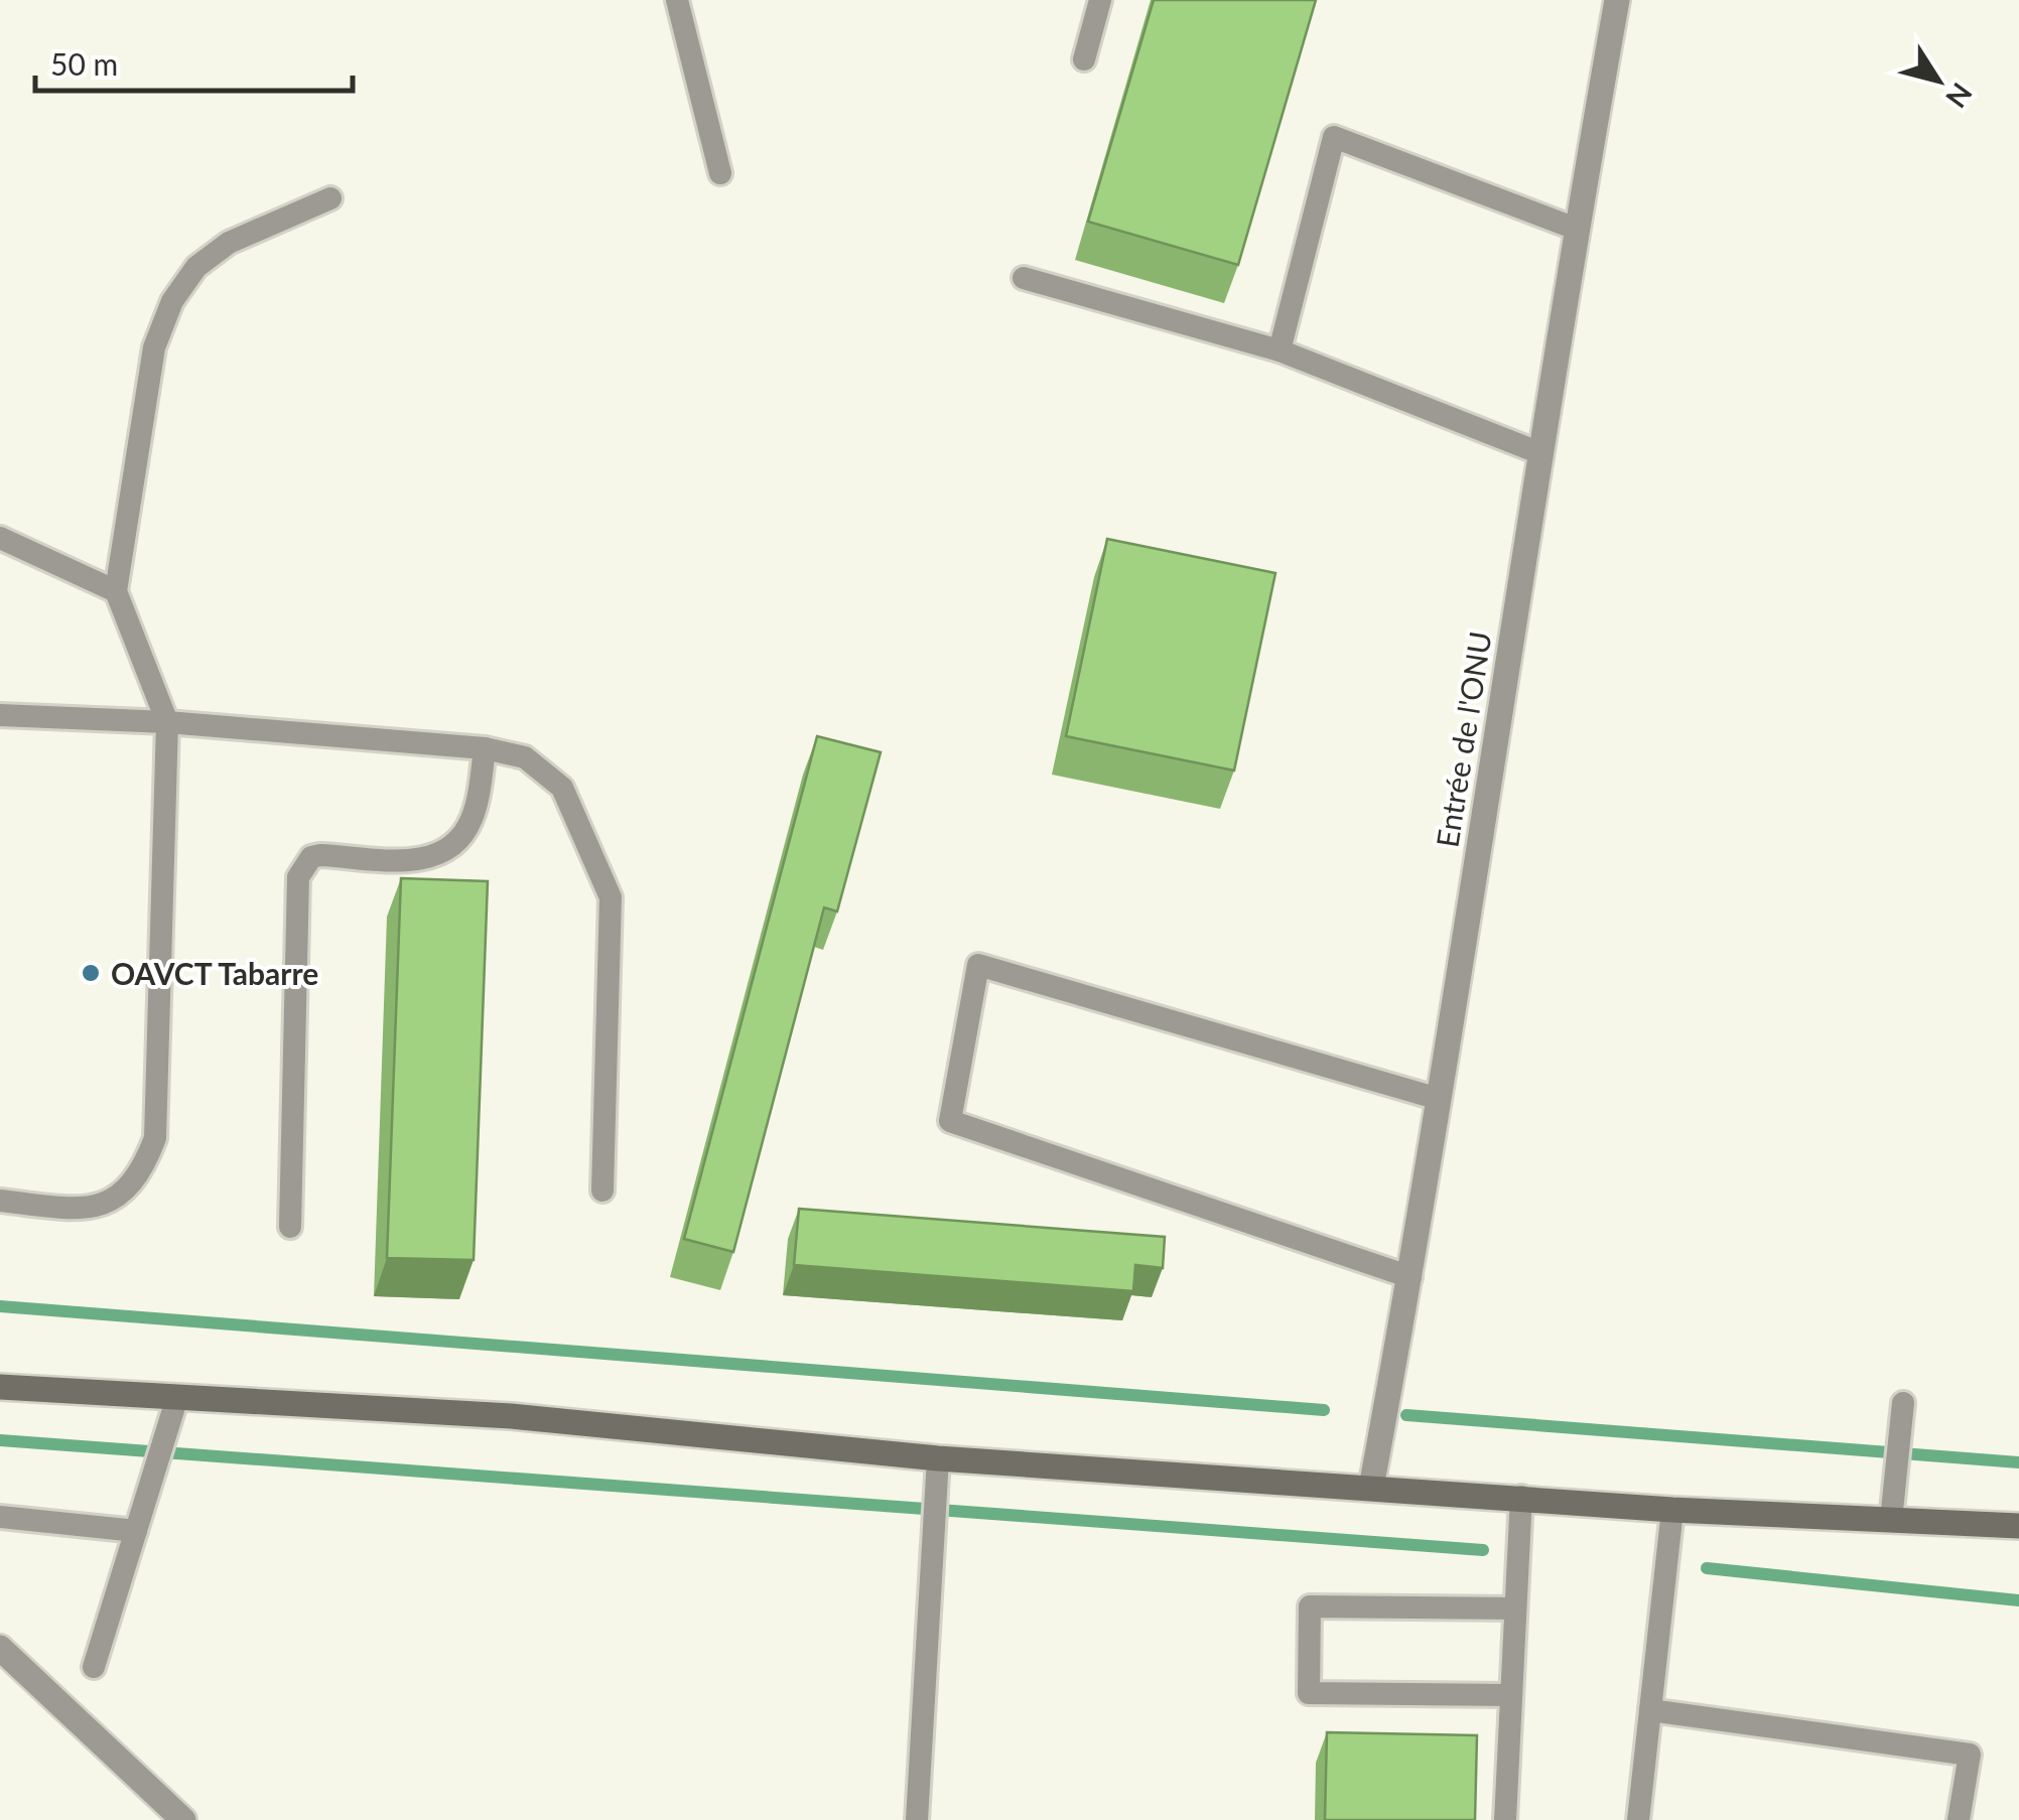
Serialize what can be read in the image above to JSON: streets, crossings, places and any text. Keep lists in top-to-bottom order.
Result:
{
  "streets": {
    "street": ["Entrée de l'ONU"]
  },
  "places": ["OAVCT Tabarre"],
  "scale_bar": "50 m",
  "north": "bottom right"
}
